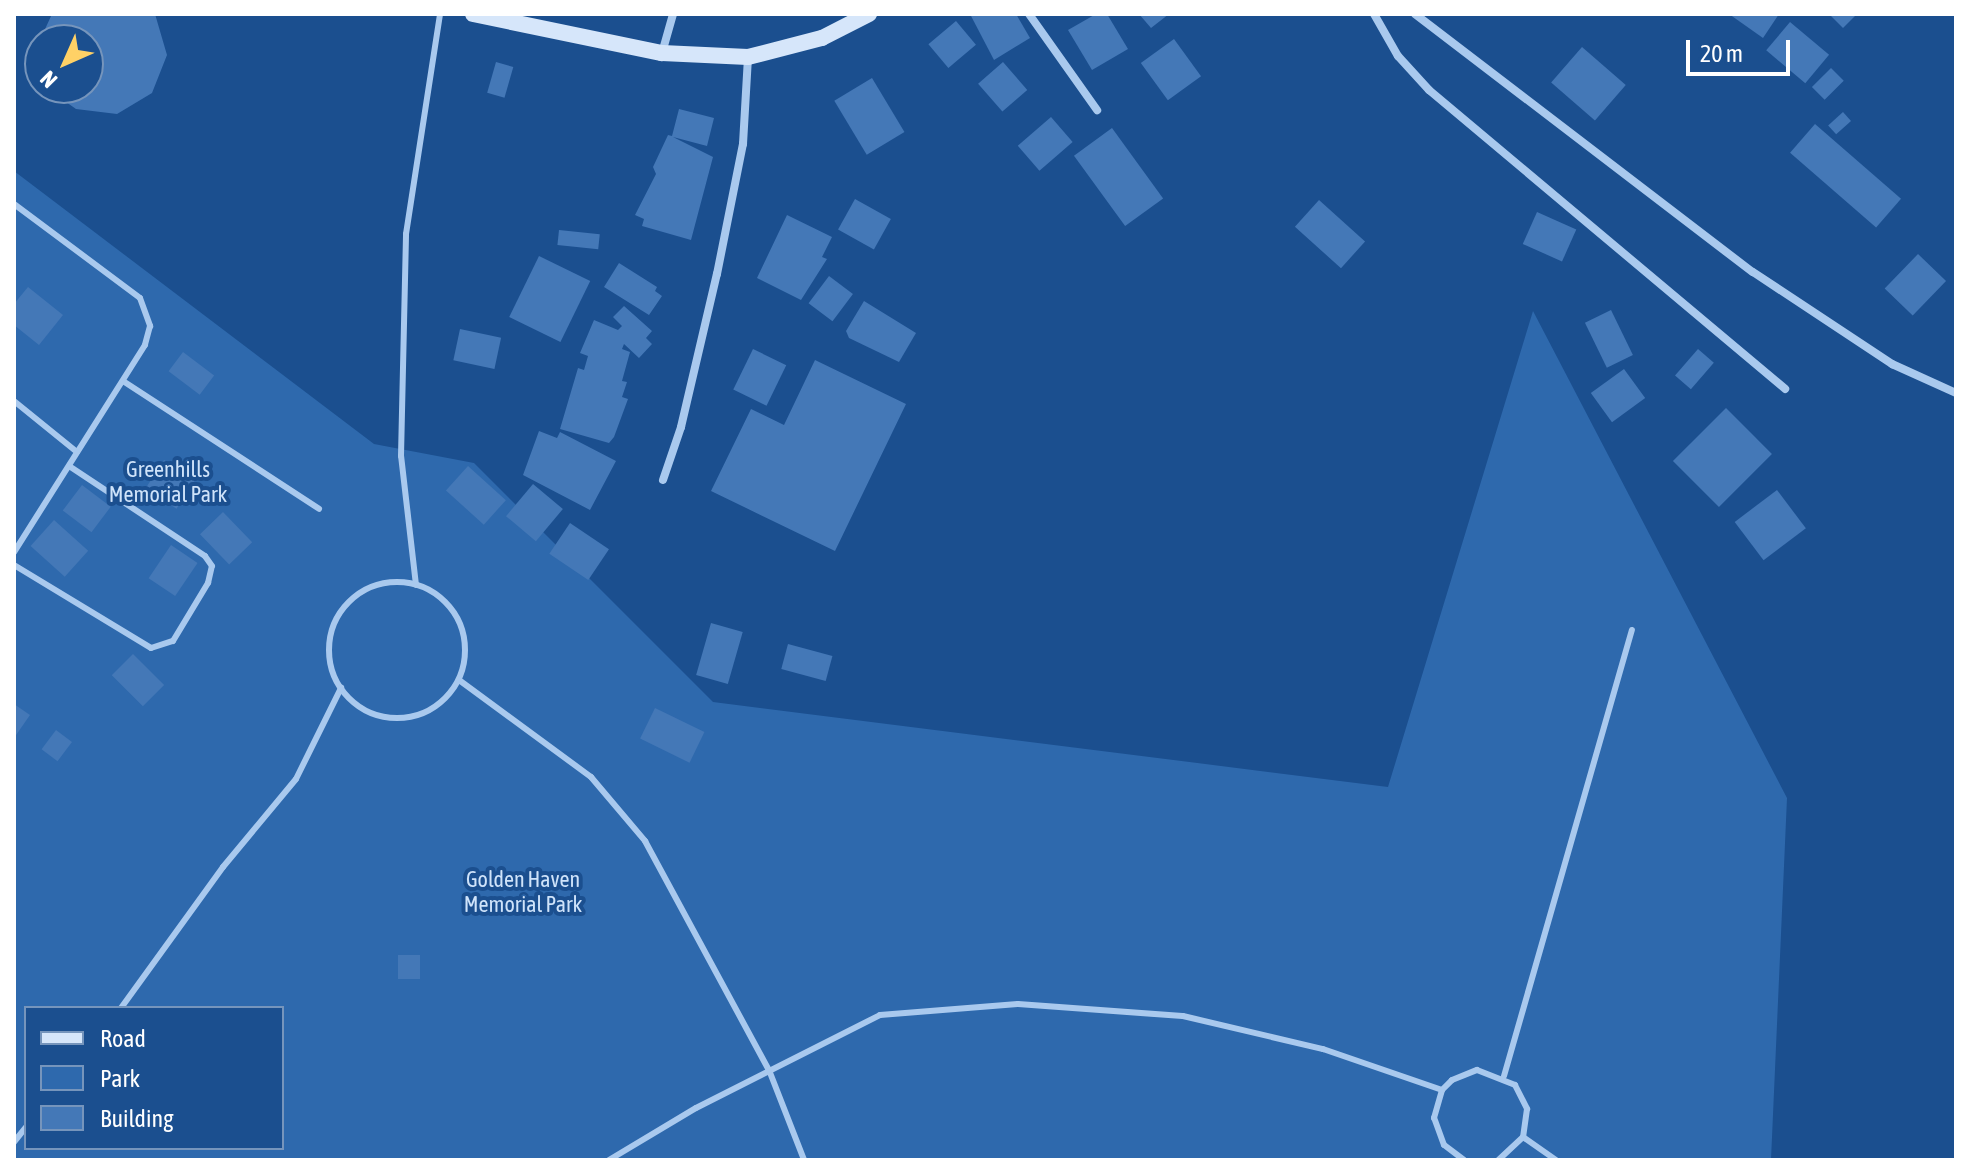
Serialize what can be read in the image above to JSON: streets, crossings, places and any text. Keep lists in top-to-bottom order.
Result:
{
  "parks": ["Greenhills Memorial Park", "Golden Haven Memorial Park"],
  "legend": ["Road", "Park", "Building"],
  "scale_bar": "20 m",
  "north": "bottom left"
}
